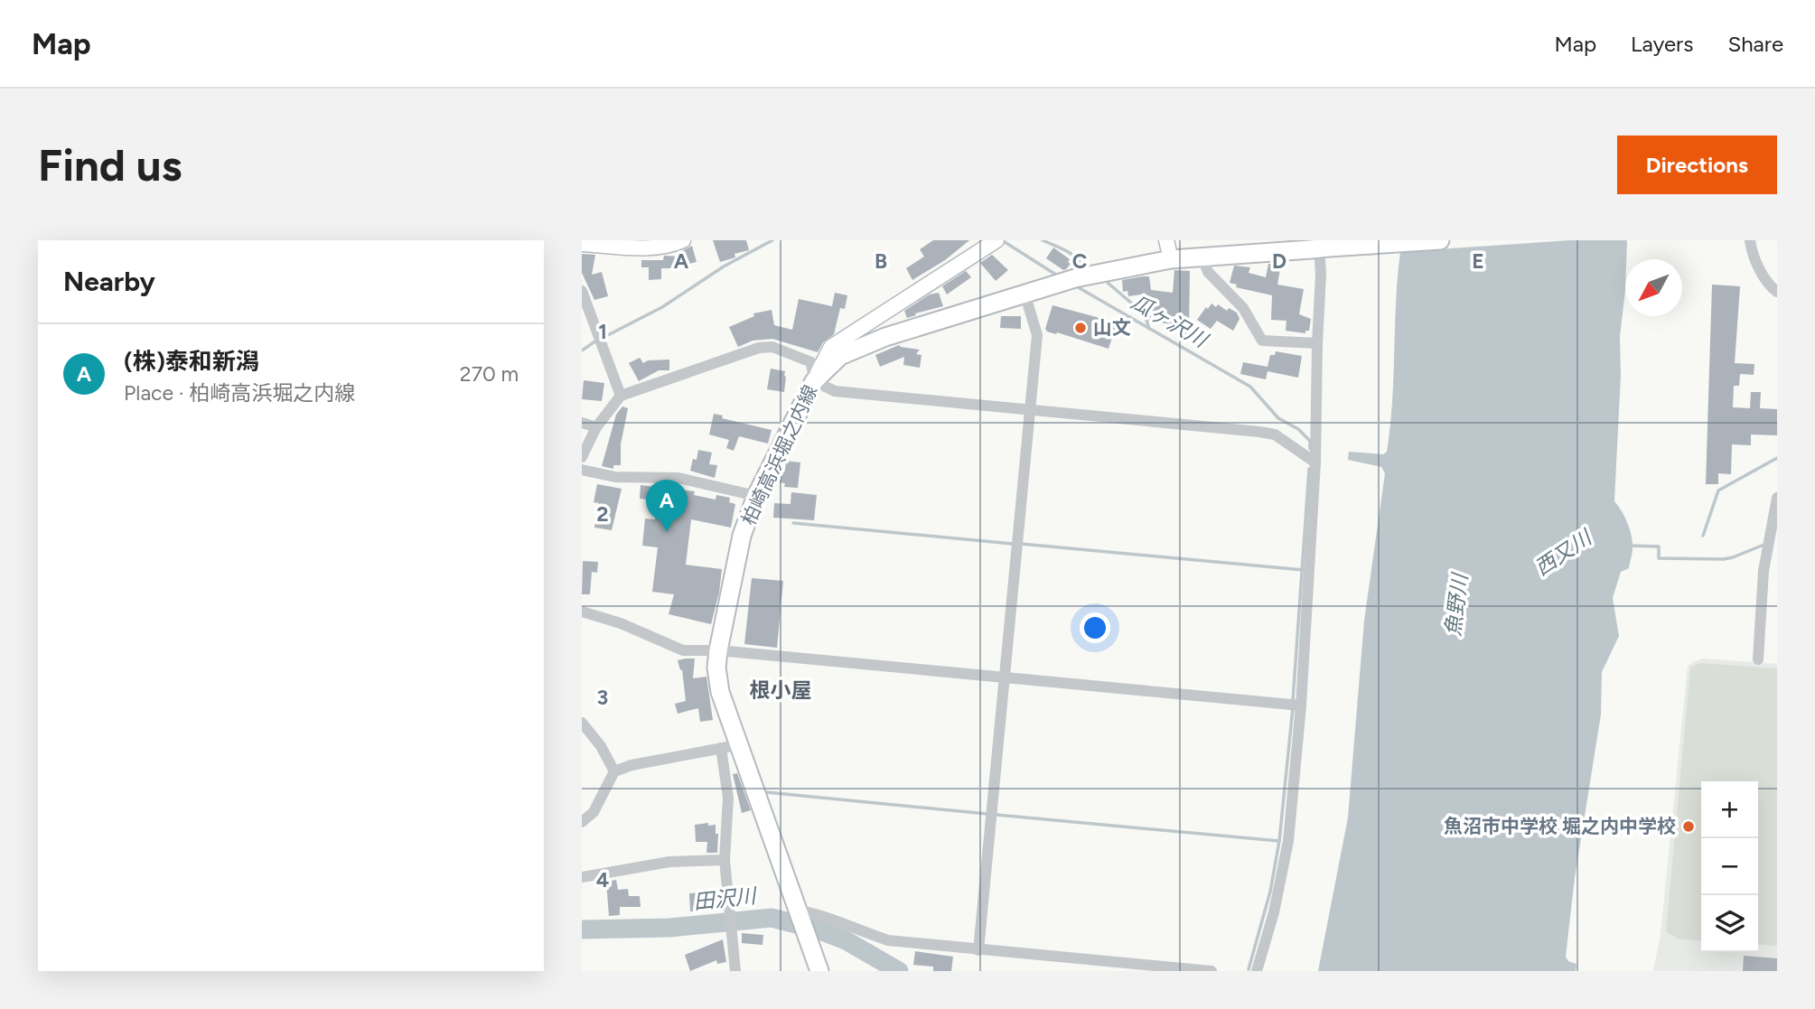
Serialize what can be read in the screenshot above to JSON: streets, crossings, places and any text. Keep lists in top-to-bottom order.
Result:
{
  "streets": {
    "main road": ["柏崎高浜堀之内線"]
  },
  "districts": ["根小屋"],
  "water": [
    "瓜ヶ沢川",
    "西又川",
    "魚野川",
    "田沢川"
  ],
  "places": ["山文", "魚沼市中学校 堀之内中学校"],
  "north": "bottom left",
  "page": {
    "header": "Map",
    "nav": ["Map", "Layers", "Share"],
    "buttons": "Directions",
    "title": "Find us",
    "heading": "Nearby",
    "list": [
      {
        "mark": "A",
        "name": "(株)泰和新潟",
        "note": "Place · 柏崎高浜堀之内線",
        "value": "270 m"
      }
    ],
    "pins": "A",
    "map_buttons": ["+", "−"]
  },
  "grid": {
    "columns": [
      "A",
      "B",
      "C",
      "D",
      "E"
    ],
    "rows": [
      "1",
      "2",
      "3",
      "4"
    ]
  }
}
